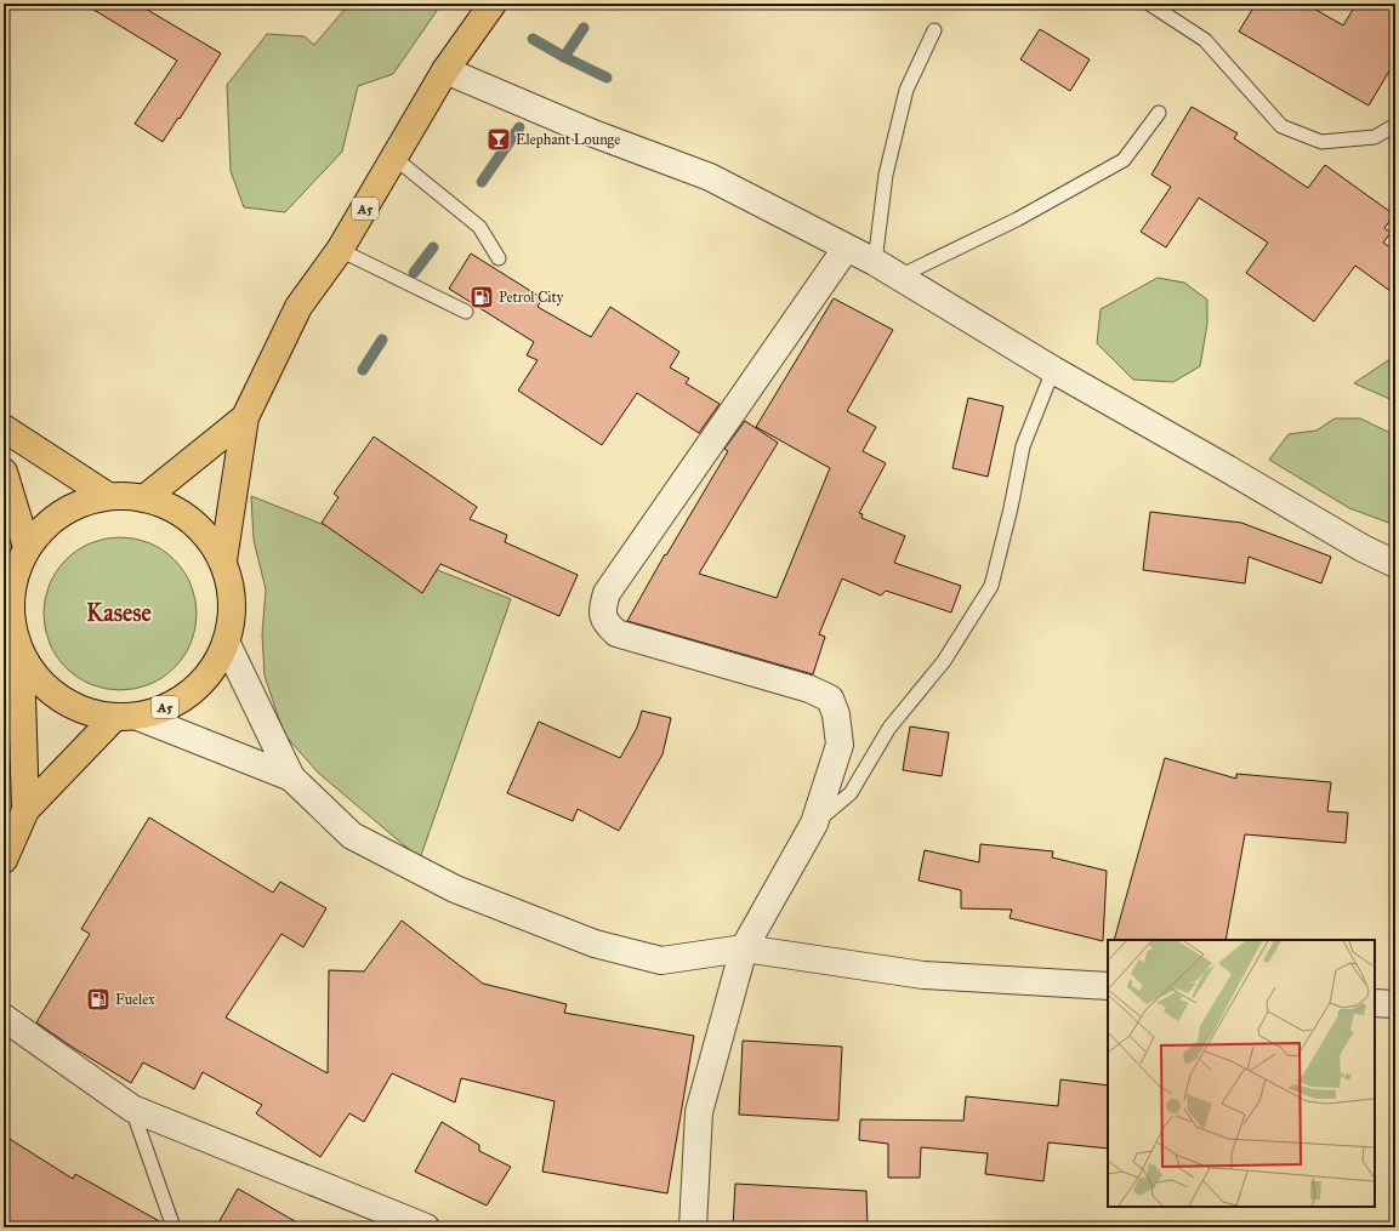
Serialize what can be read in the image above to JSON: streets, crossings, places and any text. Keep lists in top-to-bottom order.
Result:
{
  "streets": {
    "main road": ["A5"]
  },
  "districts": ["Kasese"],
  "places": {
    "bar": ["Elephant Lounge"],
    "fuel station": ["Petrol City", "Fuelex"]
  }
}
